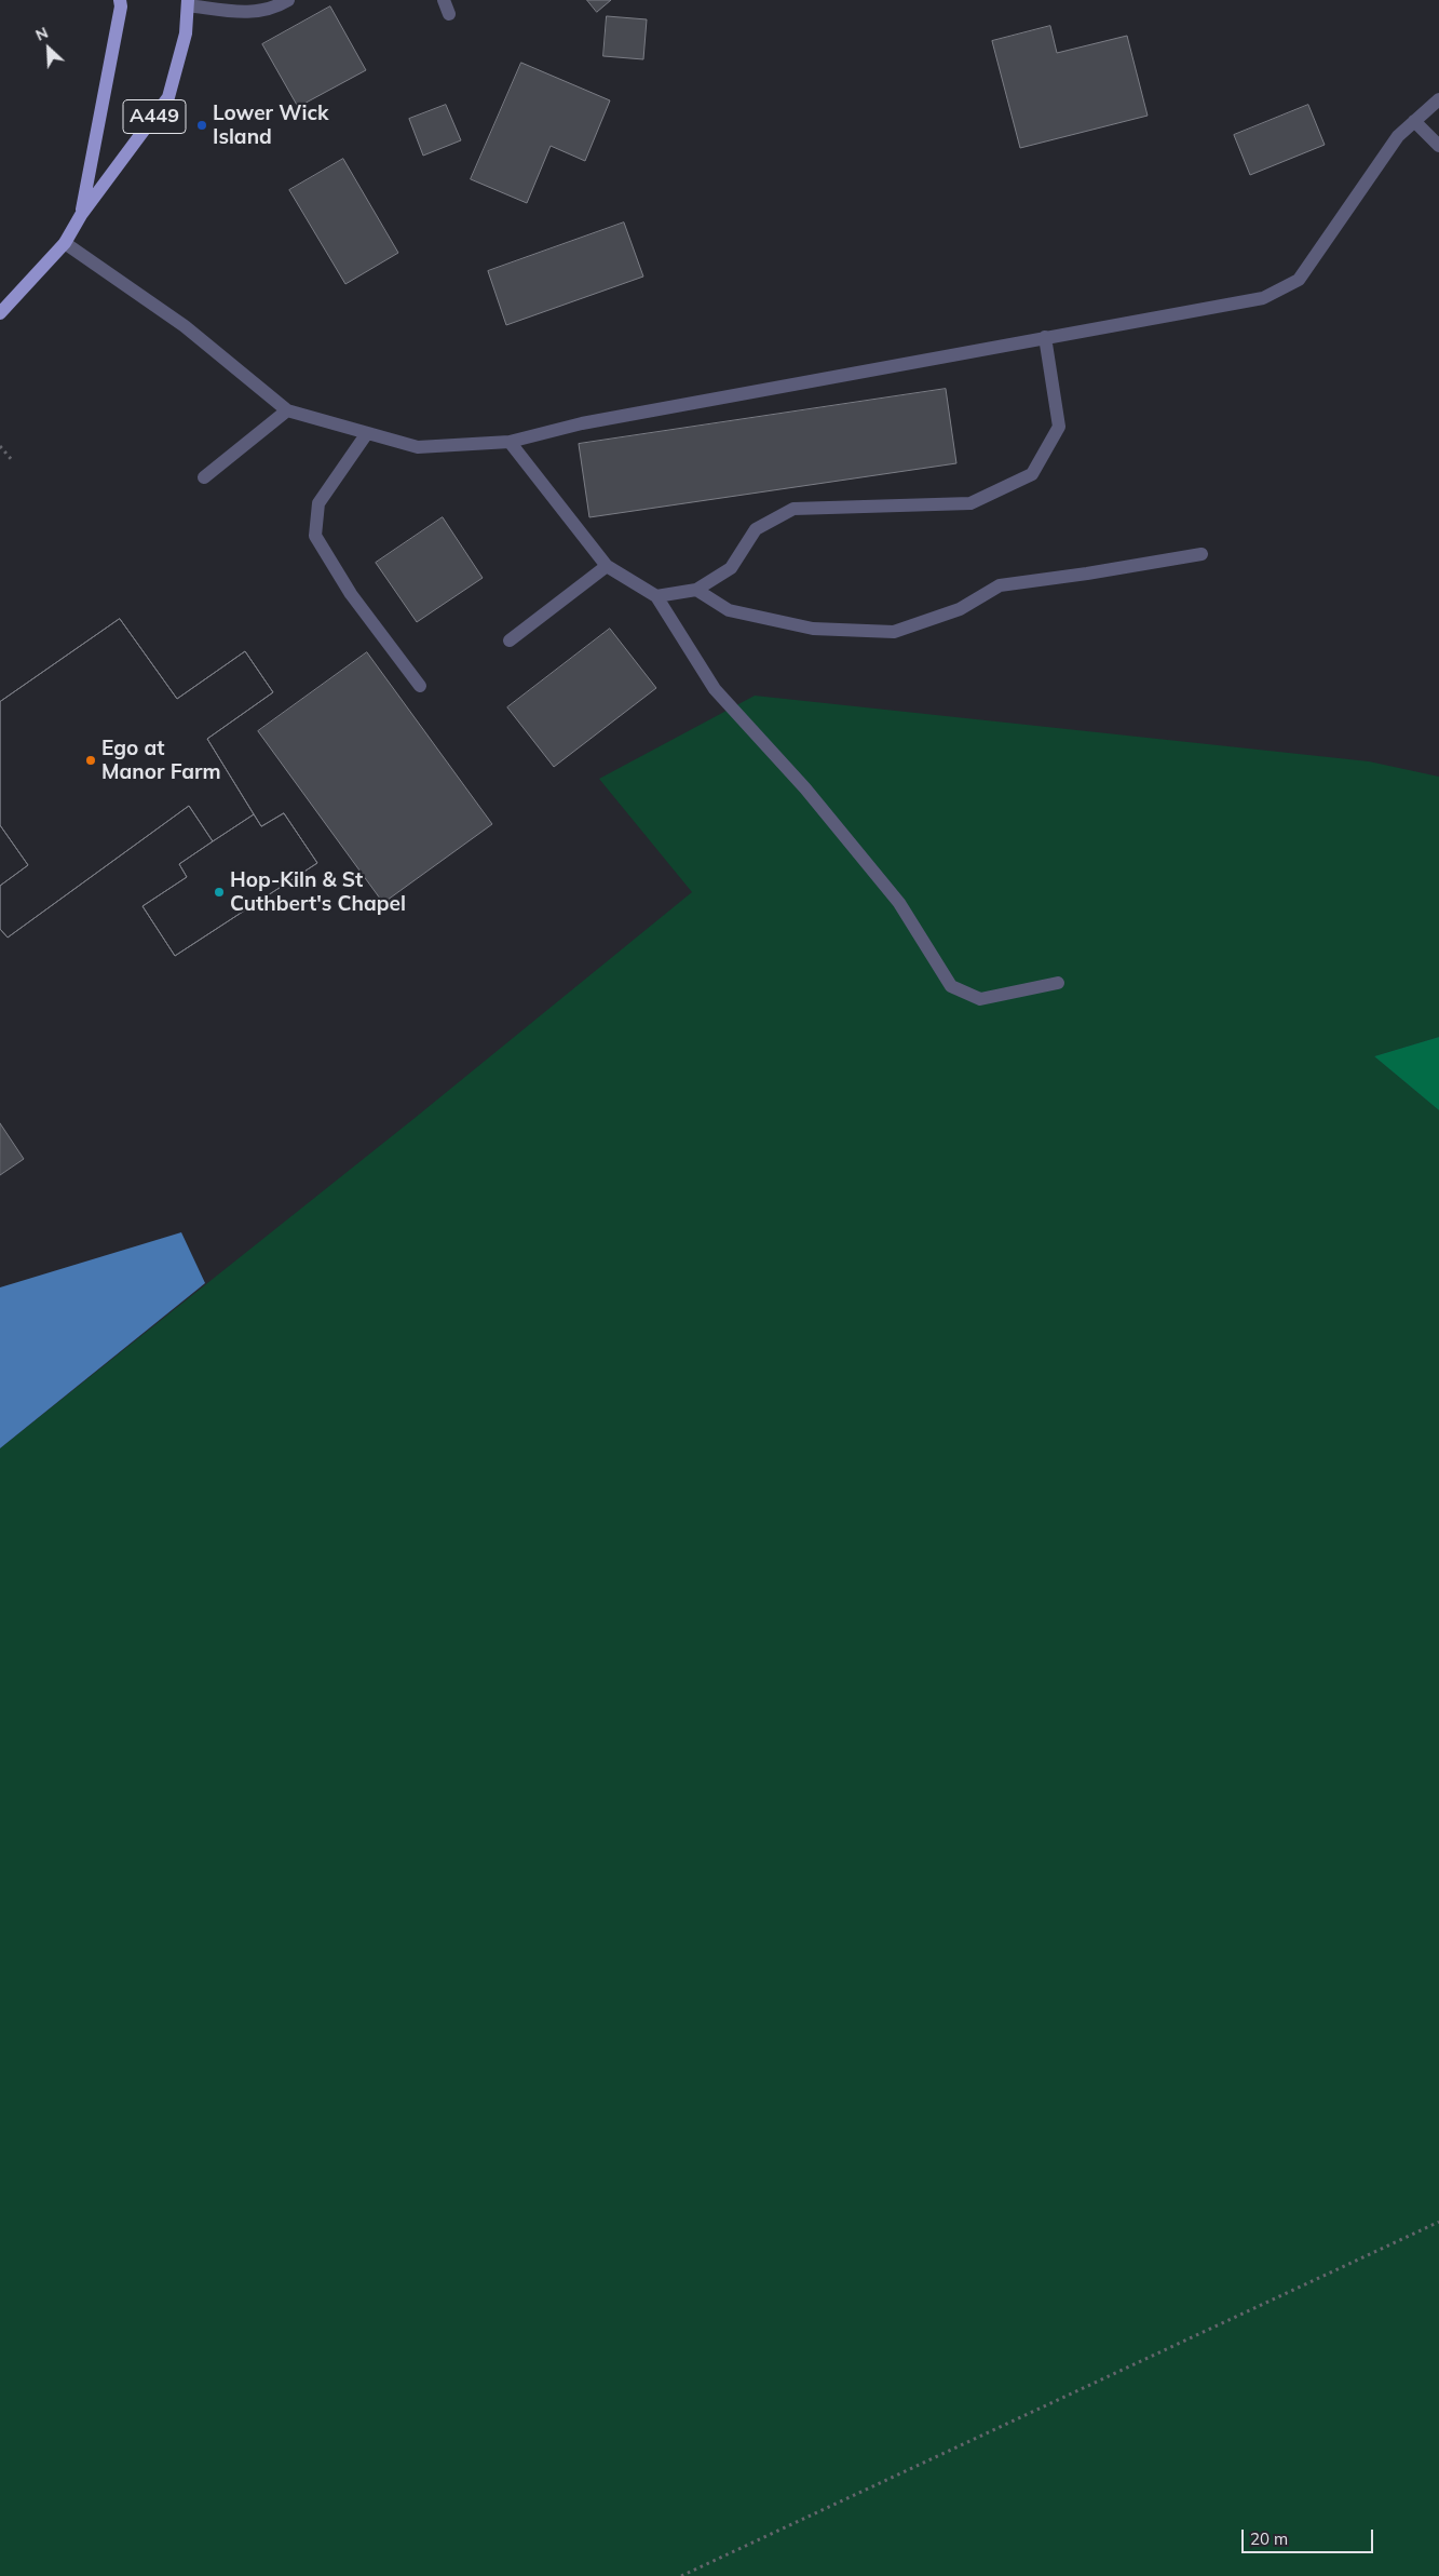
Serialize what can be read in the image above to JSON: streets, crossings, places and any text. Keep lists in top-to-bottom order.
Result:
{
  "streets": {
    "main road": ["A449"]
  },
  "places": ["Lower Wick Island", "Ego at Manor Farm", "Hop-Kiln & St Cuthbert's Chapel"],
  "scale_bar": "20 m",
  "north": "top left"
}
